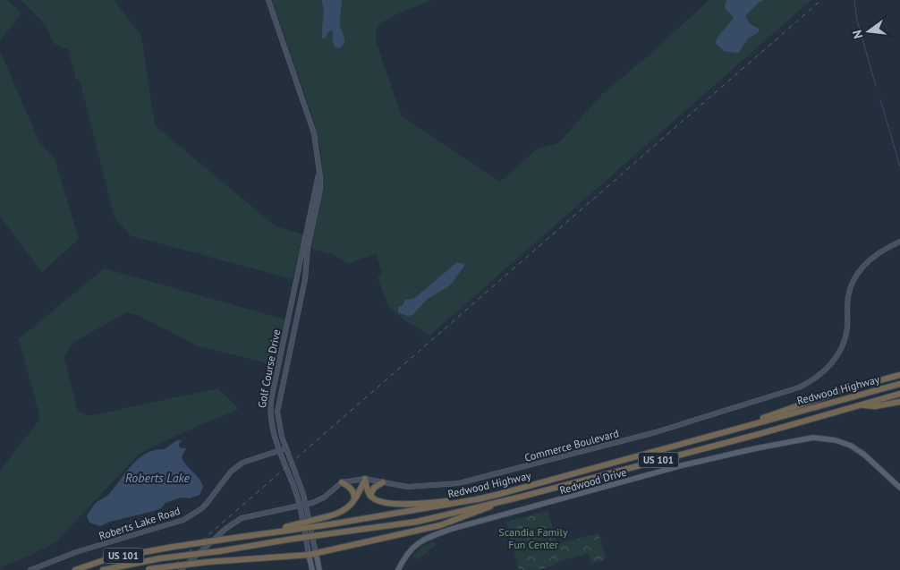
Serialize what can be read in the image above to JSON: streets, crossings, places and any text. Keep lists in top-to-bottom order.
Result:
{
  "streets": {
    "highway": ["Redwood Highway", "US 101"],
    "main road": ["Golf Course Drive", "Redwood Drive"],
    "street": ["Commerce Boulevard", "Roberts Lake Road"]
  },
  "crossings": [
    ["Golf Course Drive", "Commerce Boulevard"],
    ["Golf Course Drive", "Roberts Lake Road"]
  ],
  "water": ["Roberts Lake"],
  "parks": ["Scandia Family Fun Center"],
  "north": "left"
}
